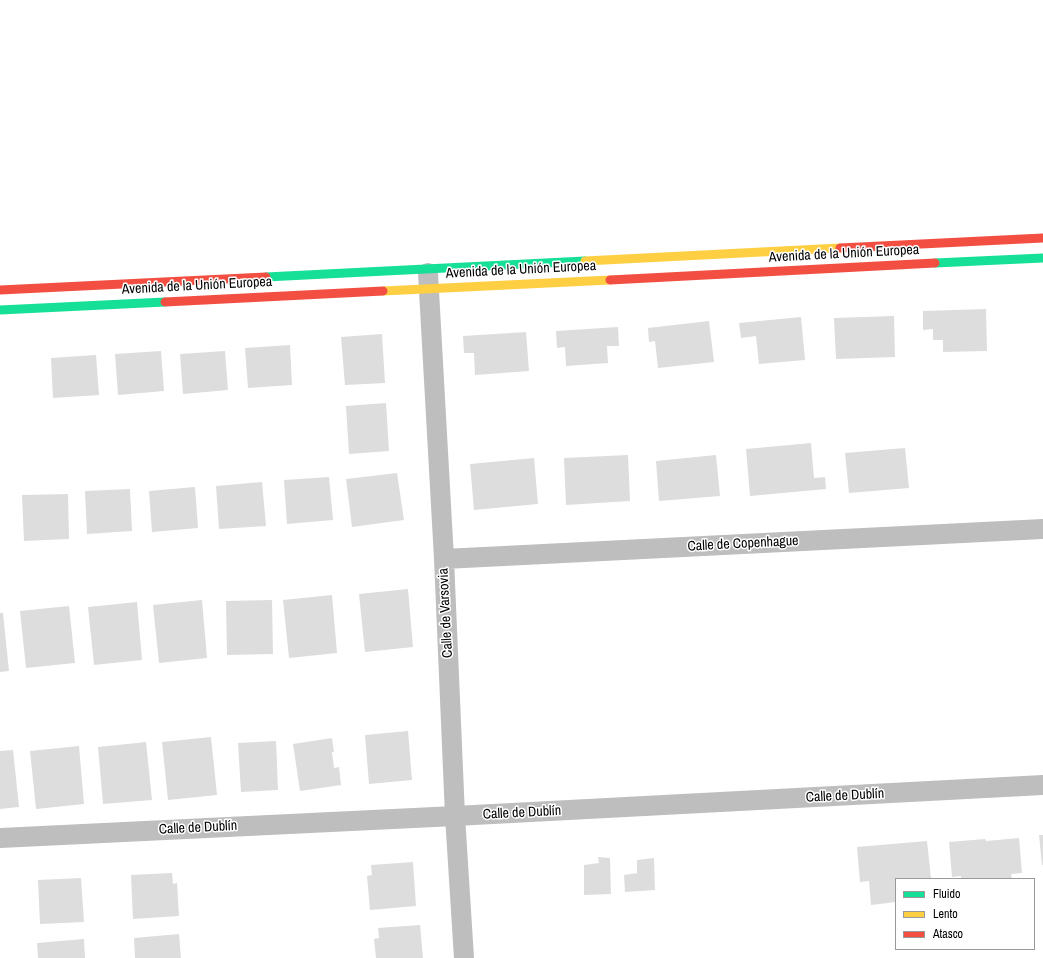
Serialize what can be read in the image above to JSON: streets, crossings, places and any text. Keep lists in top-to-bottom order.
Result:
{
  "streets": {
    "street": [
      "Avenida de la Unión Europea",
      "Calle de Copenhague",
      "Calle de Varsovia",
      "Calle de Dublín"
    ]
  },
  "crossings": [
    ["Avenida de la Unión Europea", "Calle de Varsovia"],
    ["Calle de Copenhague", "Calle de Varsovia"],
    ["Calle de Varsovia", "Calle de Dublín"]
  ],
  "legend": ["Fluido", "Lento", "Atasco"]
}
